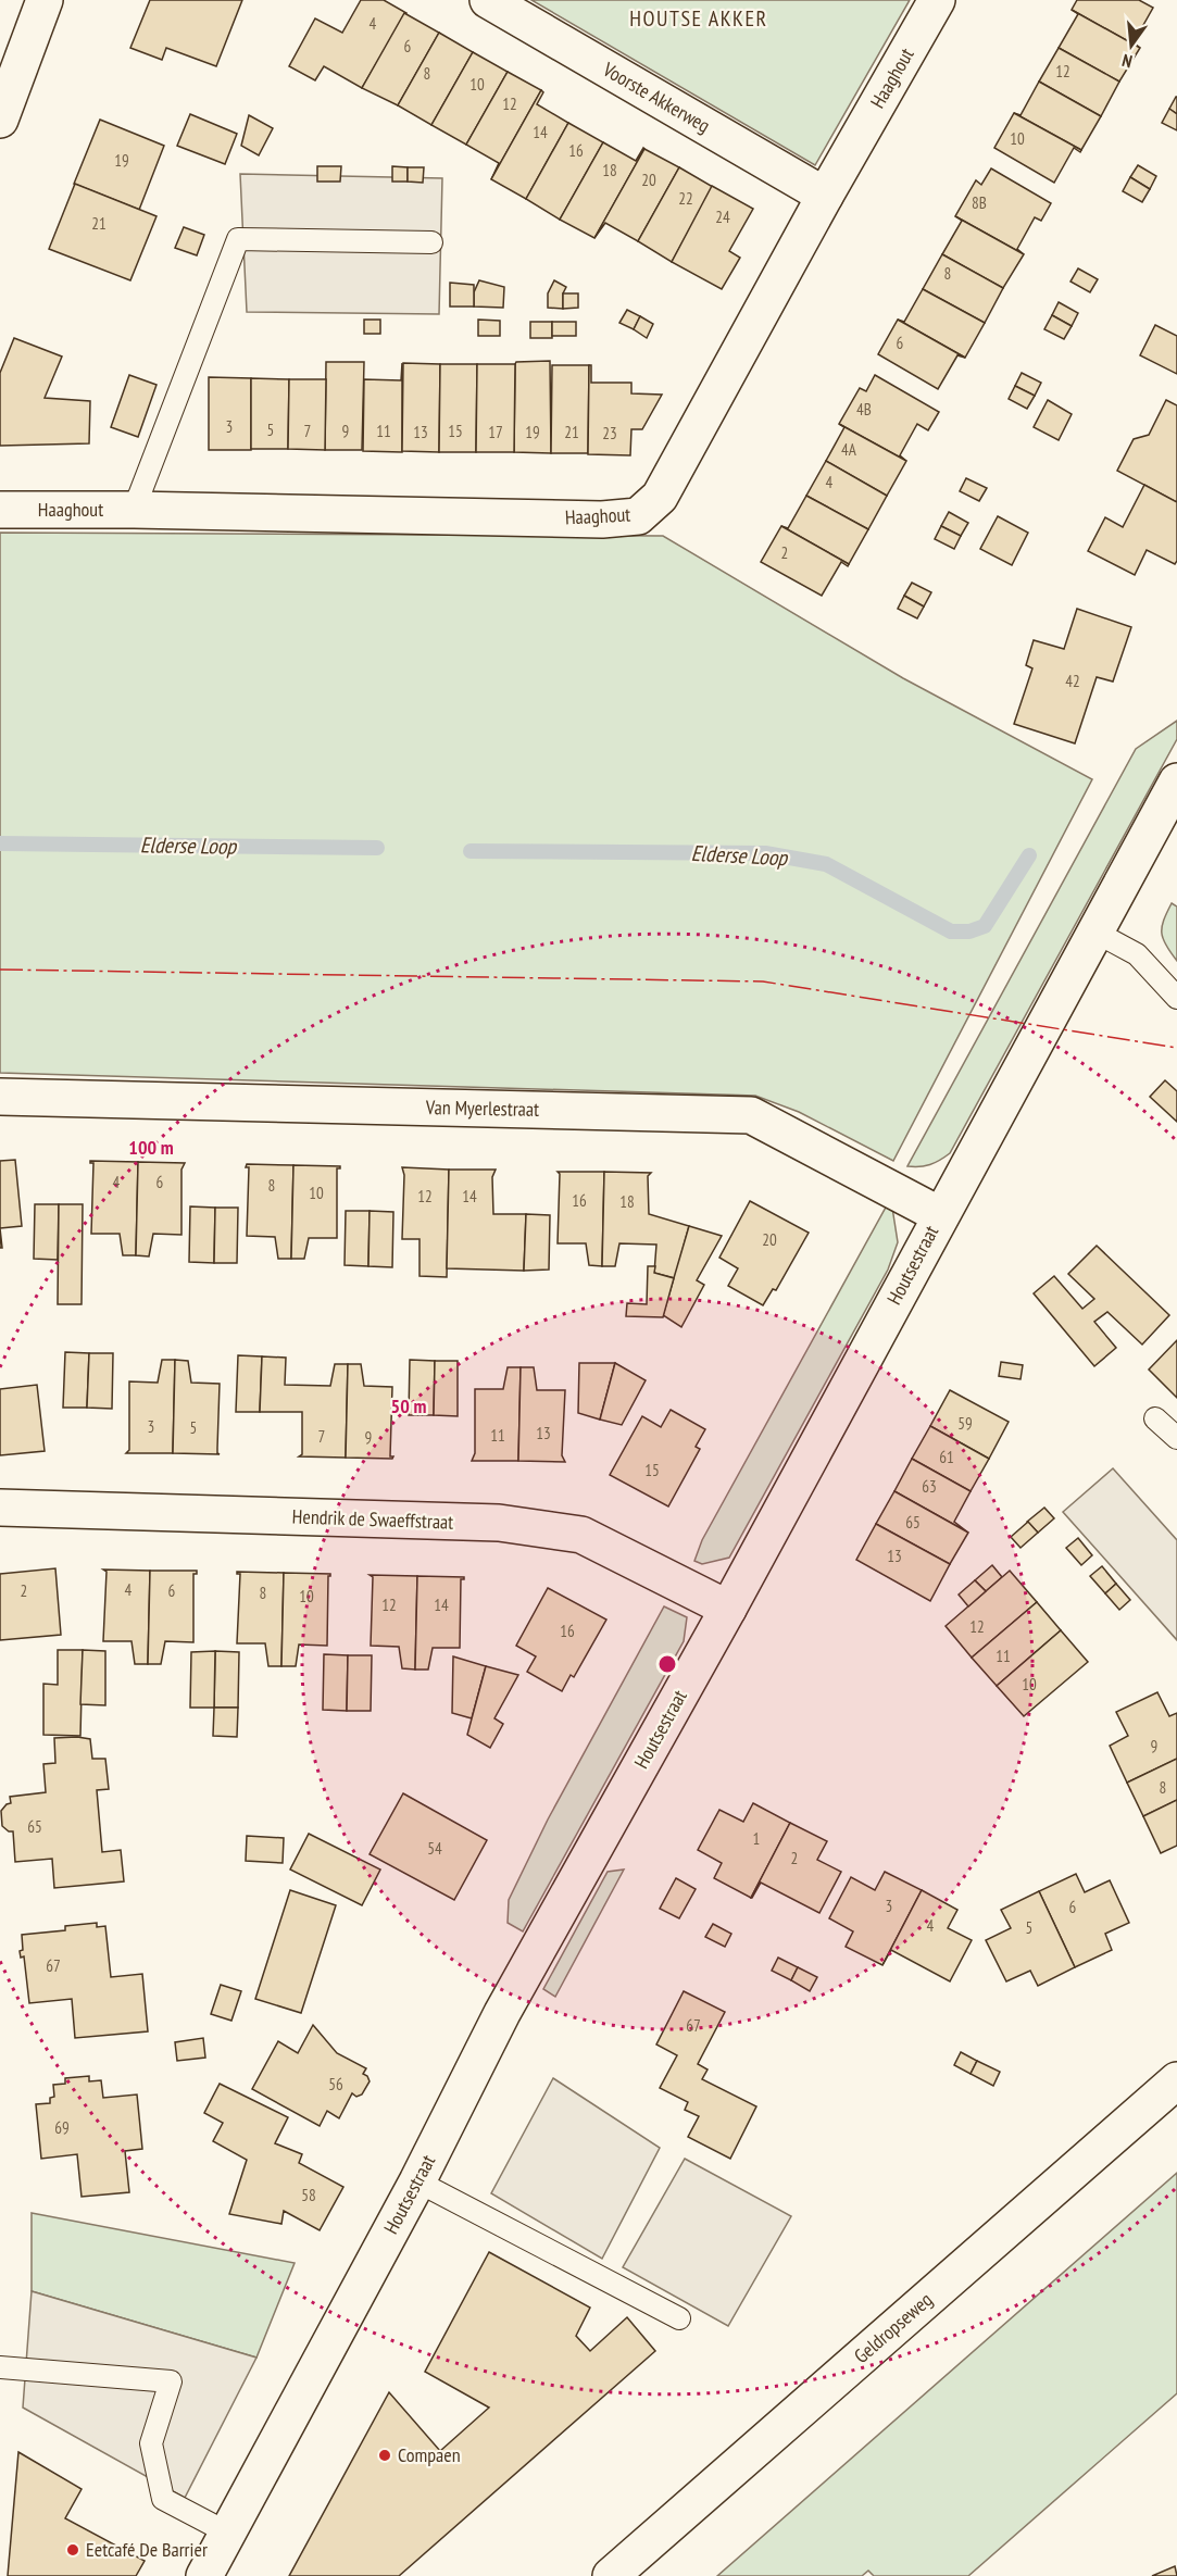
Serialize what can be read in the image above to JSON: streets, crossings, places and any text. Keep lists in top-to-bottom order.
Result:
{
  "streets": {
    "street": [
      "Haaghout",
      "Voorste Akkerweg",
      "Van Myerlestraat",
      "Houtsestraat",
      "Hendrik de Swaeffstraat",
      "Geldropseweg"
    ]
  },
  "crossings": [
    ["Haaghout", "Voorste Akkerweg"],
    ["Van Myerlestraat", "Houtsestraat"],
    ["Houtsestraat", "Hendrik de Swaeffstraat"]
  ],
  "districts": ["HOUTSE AKKER"],
  "water": ["Elderse Loop"],
  "places": ["Compaen", "Eetcafé De Barrier"],
  "house_numbers": [
    "4",
    "6",
    "12",
    "8",
    "10",
    "12",
    "14",
    "10",
    "16",
    "19",
    "18",
    "20",
    "22",
    "8B",
    "24",
    "21",
    "8",
    "6",
    "4B",
    "3",
    "5",
    "7",
    "9",
    "11",
    "15",
    "13",
    "17",
    "19",
    "21",
    "23",
    "4A",
    "4",
    "2",
    "42",
    "4",
    "6",
    "8",
    "10",
    "12",
    "14",
    "16",
    "18",
    "20",
    "59",
    "3",
    "5",
    "13",
    "11",
    "7",
    "9",
    "61",
    "15",
    "63",
    "65",
    "13",
    "4",
    "2",
    "6",
    "8",
    "10",
    "12",
    "14",
    "12",
    "16",
    "11",
    "10",
    "9",
    "8",
    "65",
    "1",
    "54",
    "2",
    "3",
    "6",
    "4",
    "5",
    "67",
    "67",
    "56",
    "69",
    "58"
  ],
  "north": "bottom",
  "rings": ["100 m", "50 m"]
}
